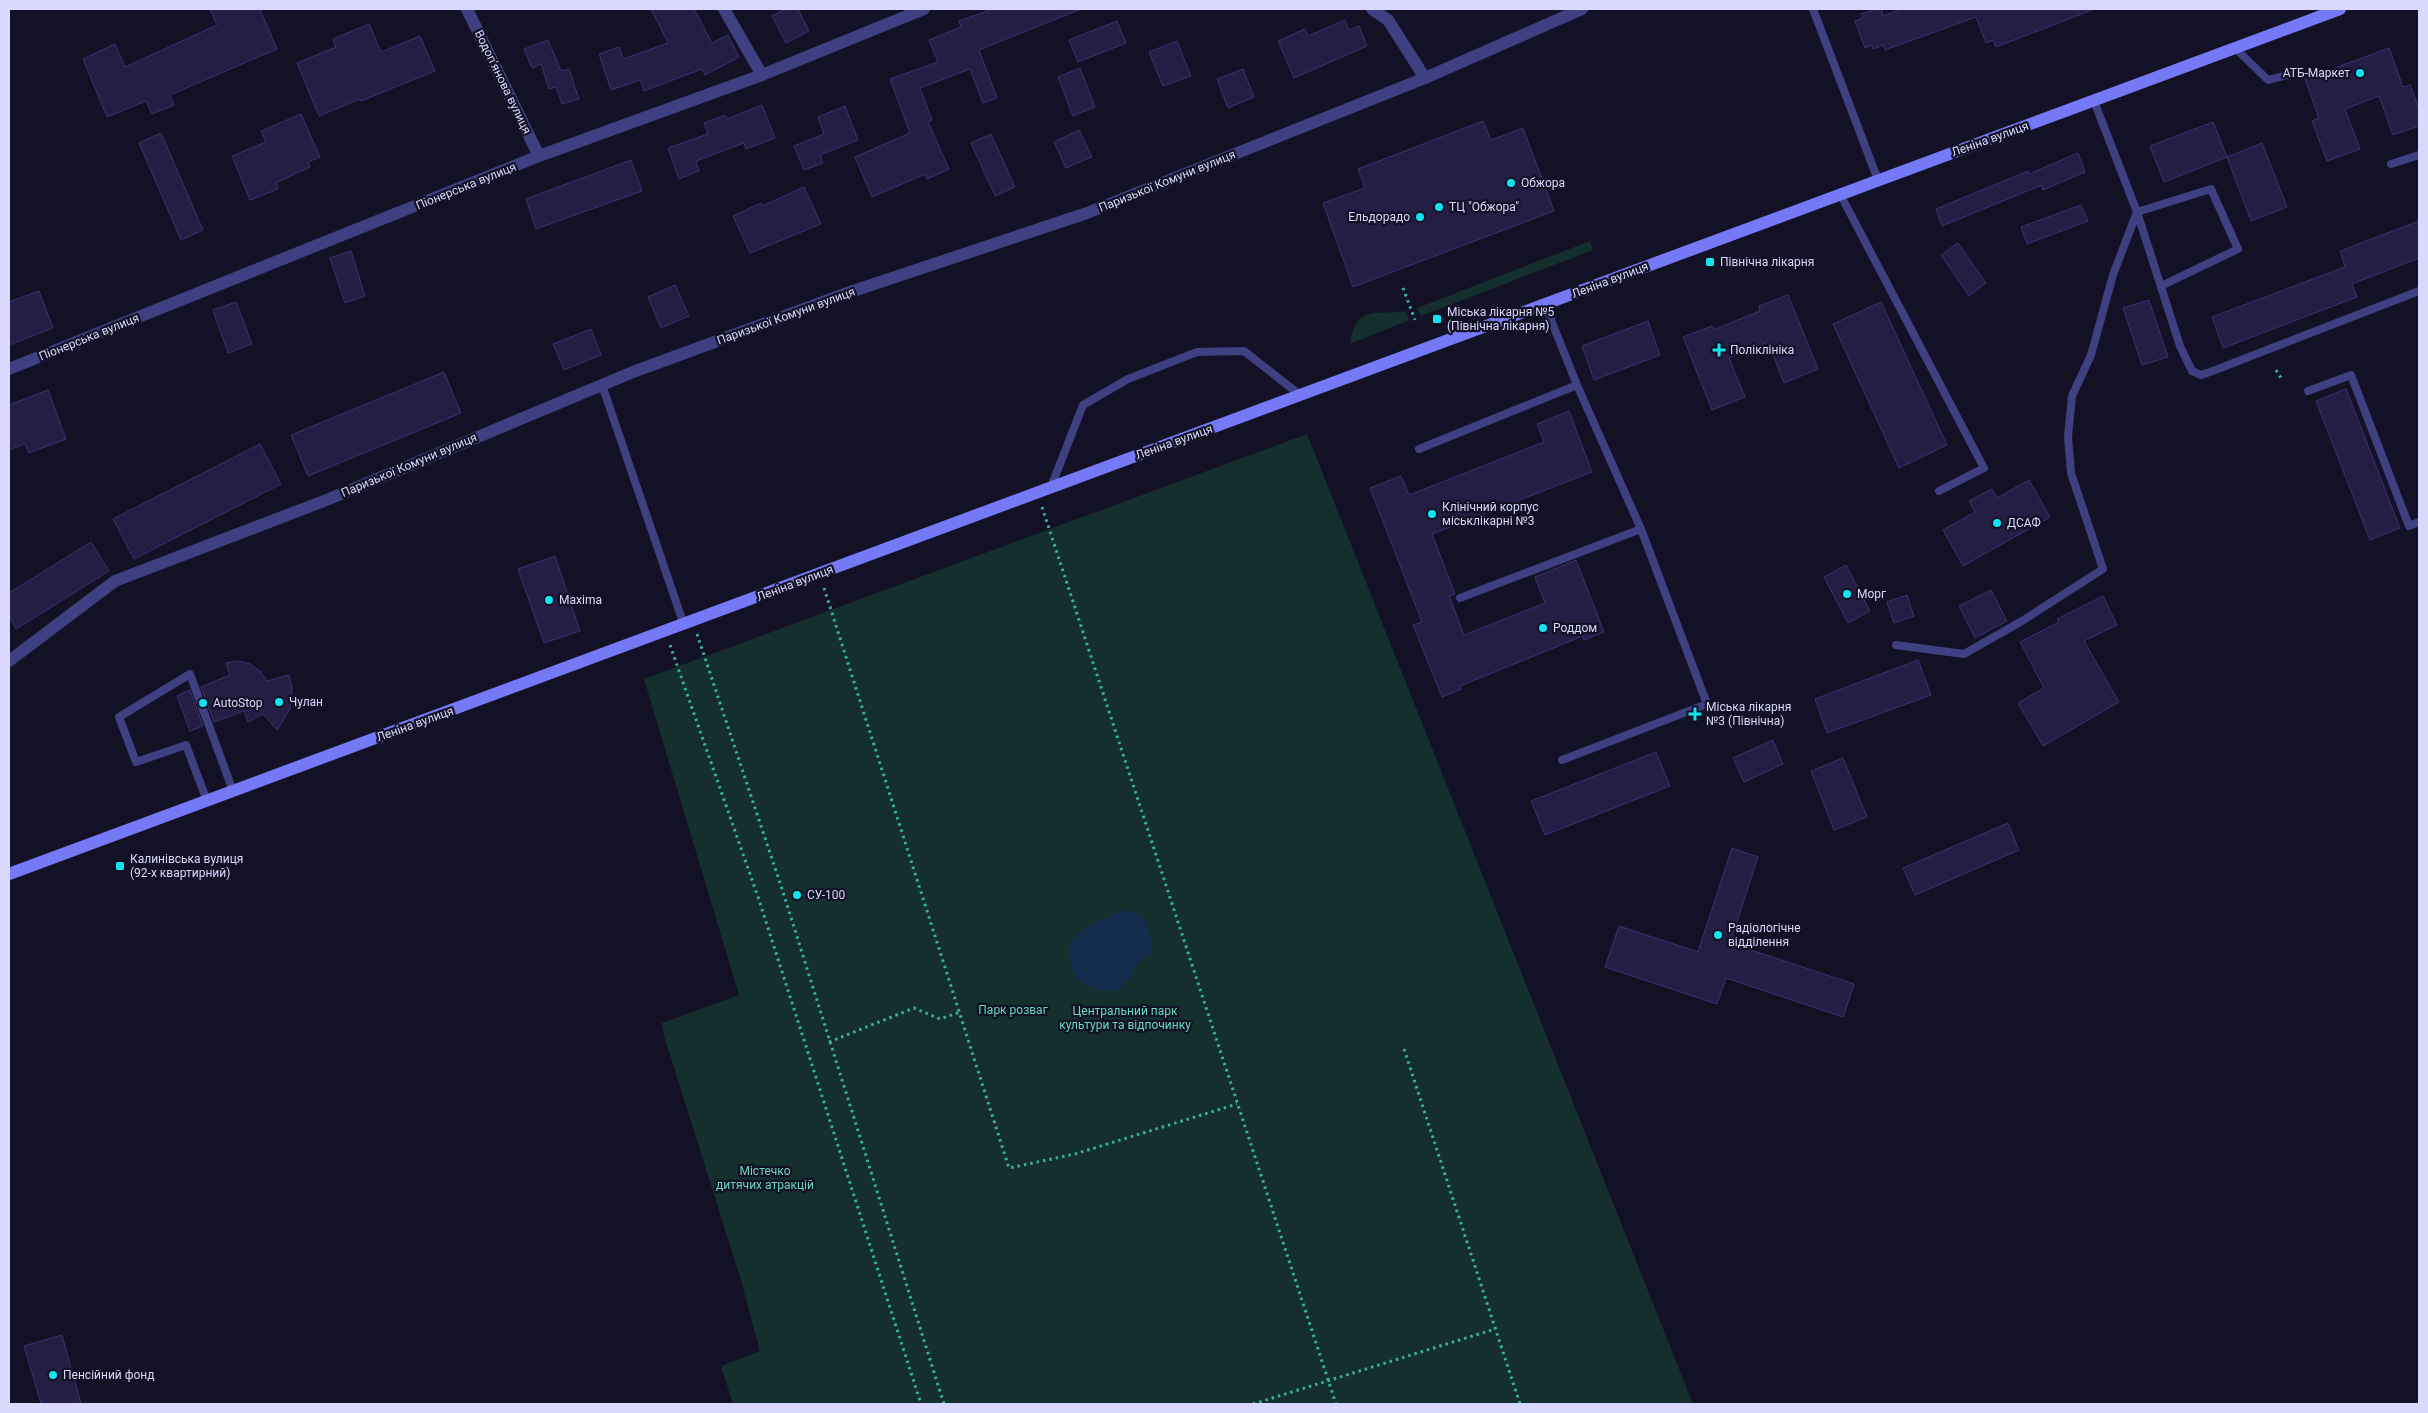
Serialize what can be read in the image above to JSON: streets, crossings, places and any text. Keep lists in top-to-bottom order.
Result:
{
  "streets": {
    "main road": ["Леніна вулиця"],
    "street": ["Водоп’янова вулиця", "Паризької Комуни вулиця", "Піонерська вулиця"]
  },
  "crossings": [
    ["Водоп’янова вулиця", "Піонерська вулиця"]
  ],
  "parks": ["Парк розваг", "Центральний парк культури та відпочинку", "Містечко дитячих атракцій"],
  "places": {
    "other": [
      "АТБ-Маркет",
      "Обжора",
      "ТЦ \"Обжора\"",
      "Ельдорадо",
      "Клінічний корпус міськлікарні №3",
      "ДСАФ",
      "Морг",
      "Maxima",
      "Роддом",
      "Чулан",
      "AutoStop",
      "СУ-100",
      "Радіологічне відділення",
      "Пенсійний фонд"
    ],
    "transit": ["Північна лікарня", "Міська лікарня №5 (Північна лікарня)", "Калинівська вулиця (92-х квартирний)"],
    "health": ["Поліклініка", "Міська лікарня №3 (Північна)"]
  }
}
